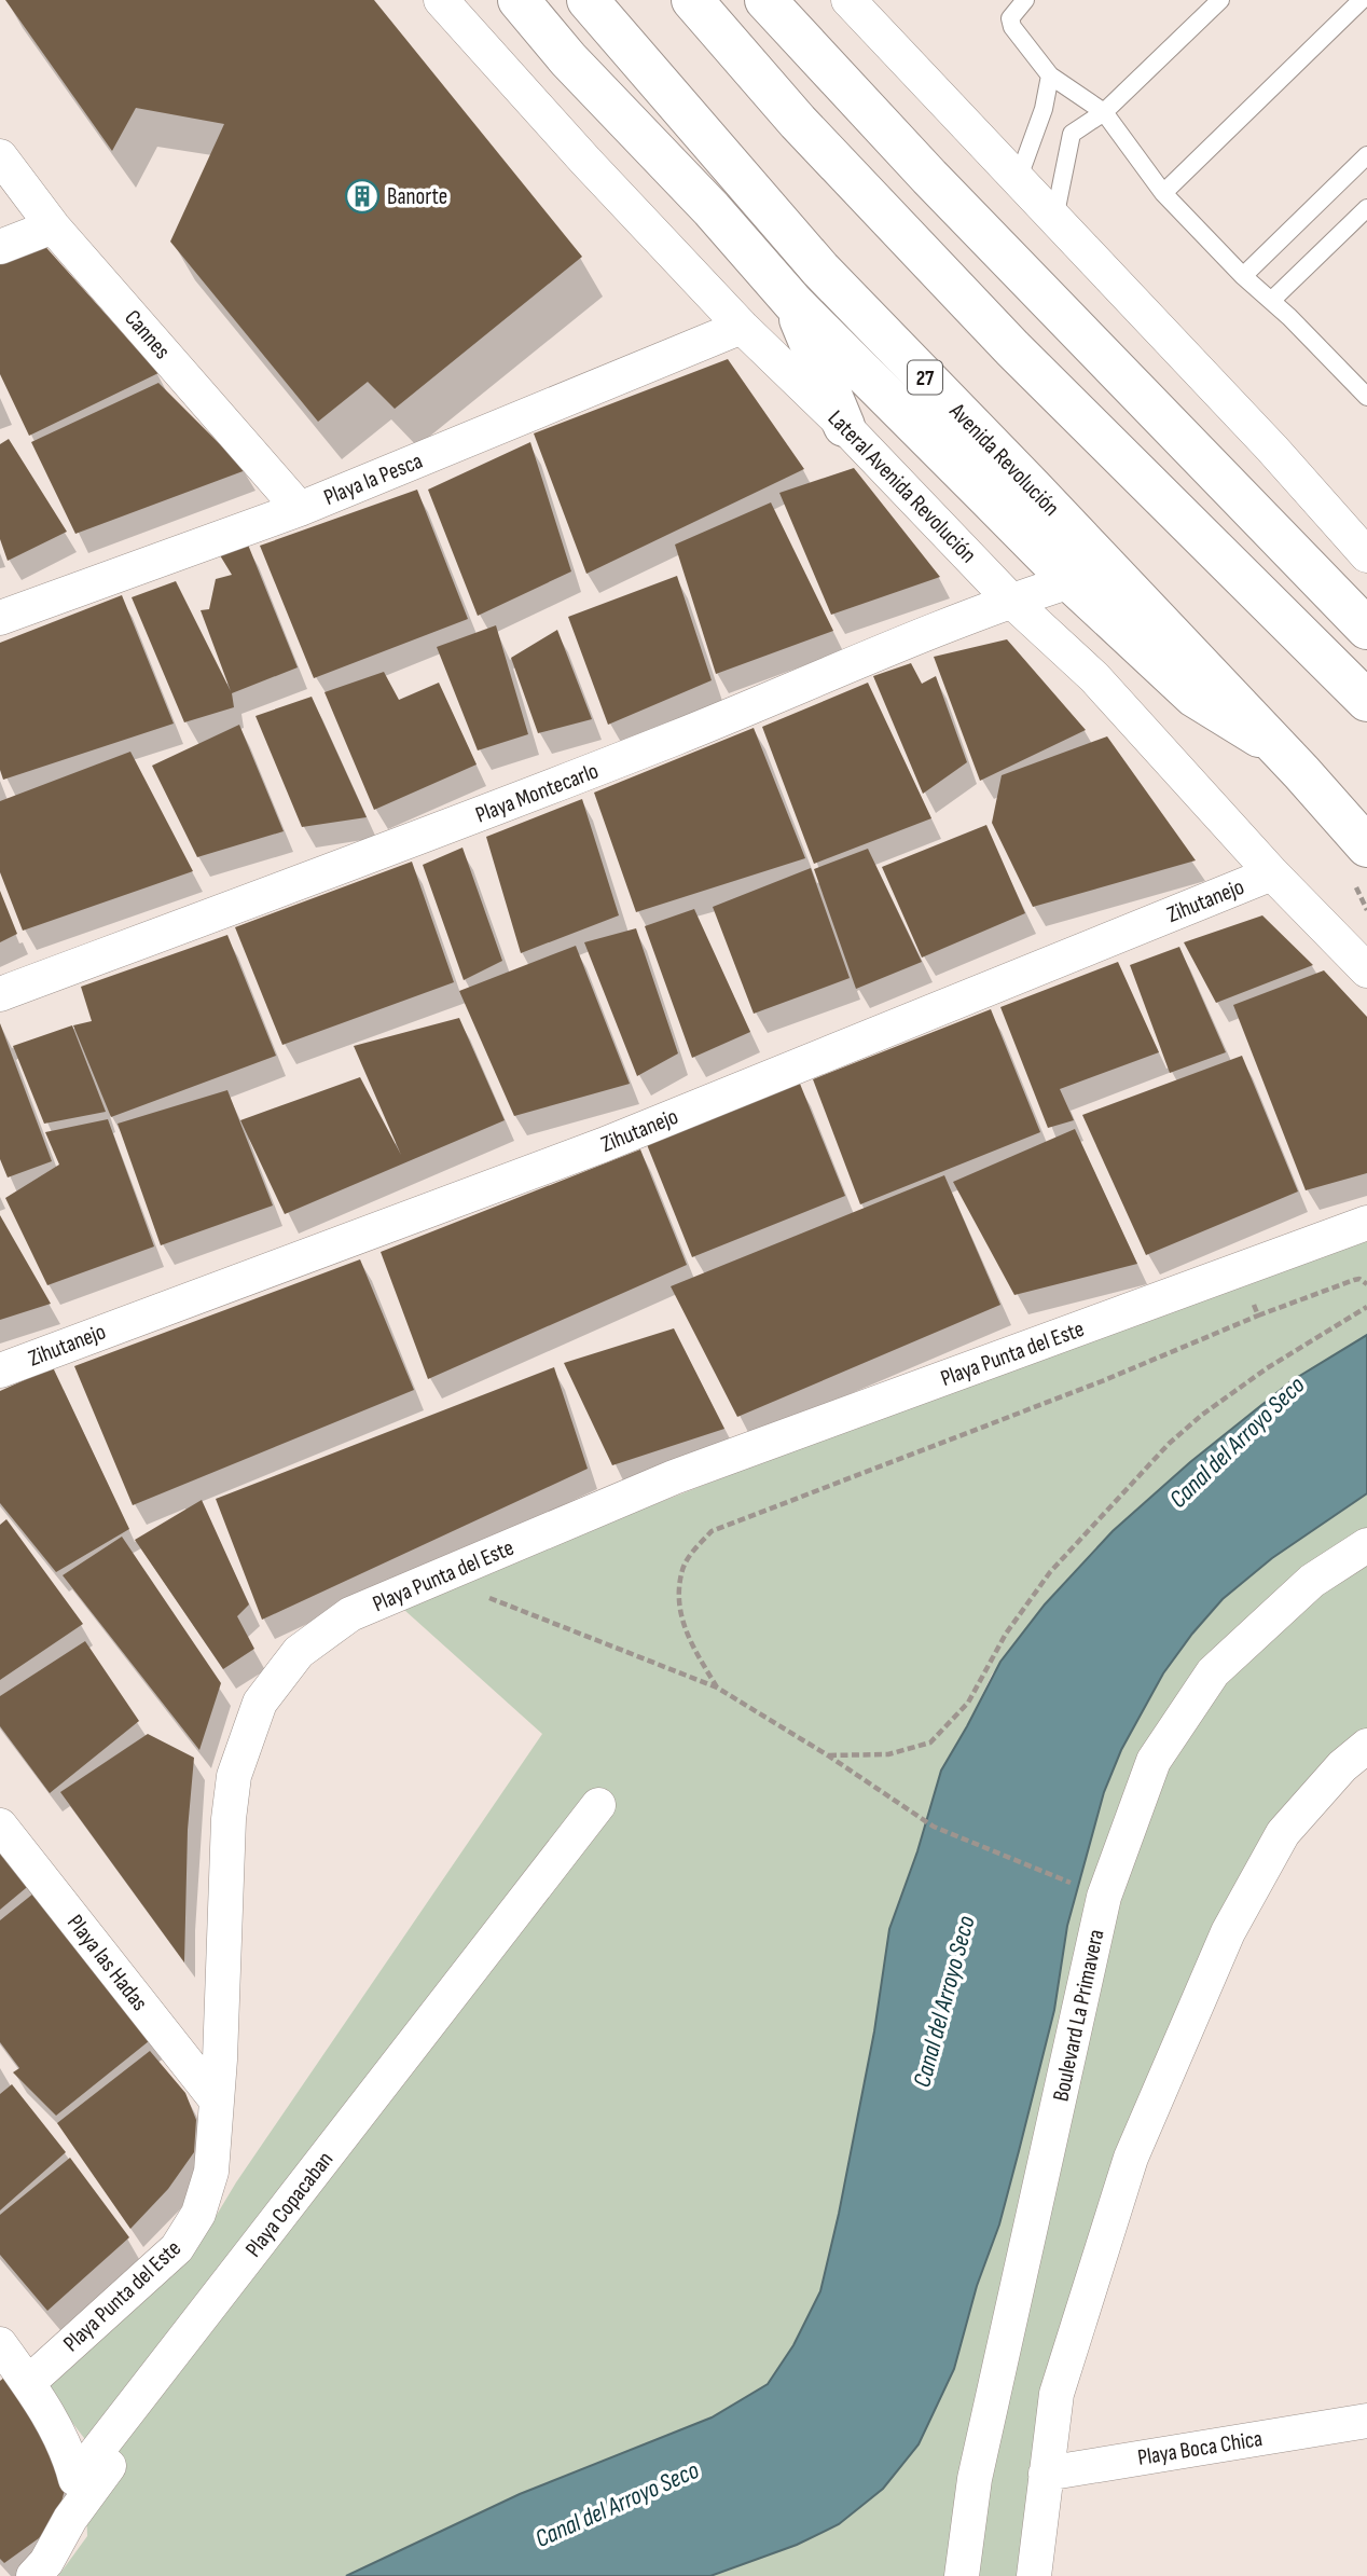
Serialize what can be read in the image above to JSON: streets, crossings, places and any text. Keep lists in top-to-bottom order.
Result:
{
  "streets": {
    "main road": ["27", "Avenida Revolución"],
    "street": [
      "Cannes",
      "Playa la Pesca",
      "Lateral Avenida Revolución",
      "Playa Montecarlo",
      "Zihutanejo",
      "Playa Punta del Este",
      "Playa las Hadas",
      "Boulevard La Primavera",
      "Playa Copacaban",
      "Playa Boca Chica"
    ]
  },
  "crossings": [
    ["Cannes", "Playa la Pesca"],
    ["Playa la Pesca", "Lateral Avenida Revolución"],
    ["Lateral Avenida Revolución", "Playa Montecarlo"],
    ["Lateral Avenida Revolución", "Zihutanejo"],
    ["Playa Punta del Este", "Playa las Hadas"],
    ["Playa Punta del Este", "Playa Copacaban"]
  ],
  "water": ["Canal del Arroyo Seco"],
  "places": {
    "building": ["Banorte"]
  }
}
